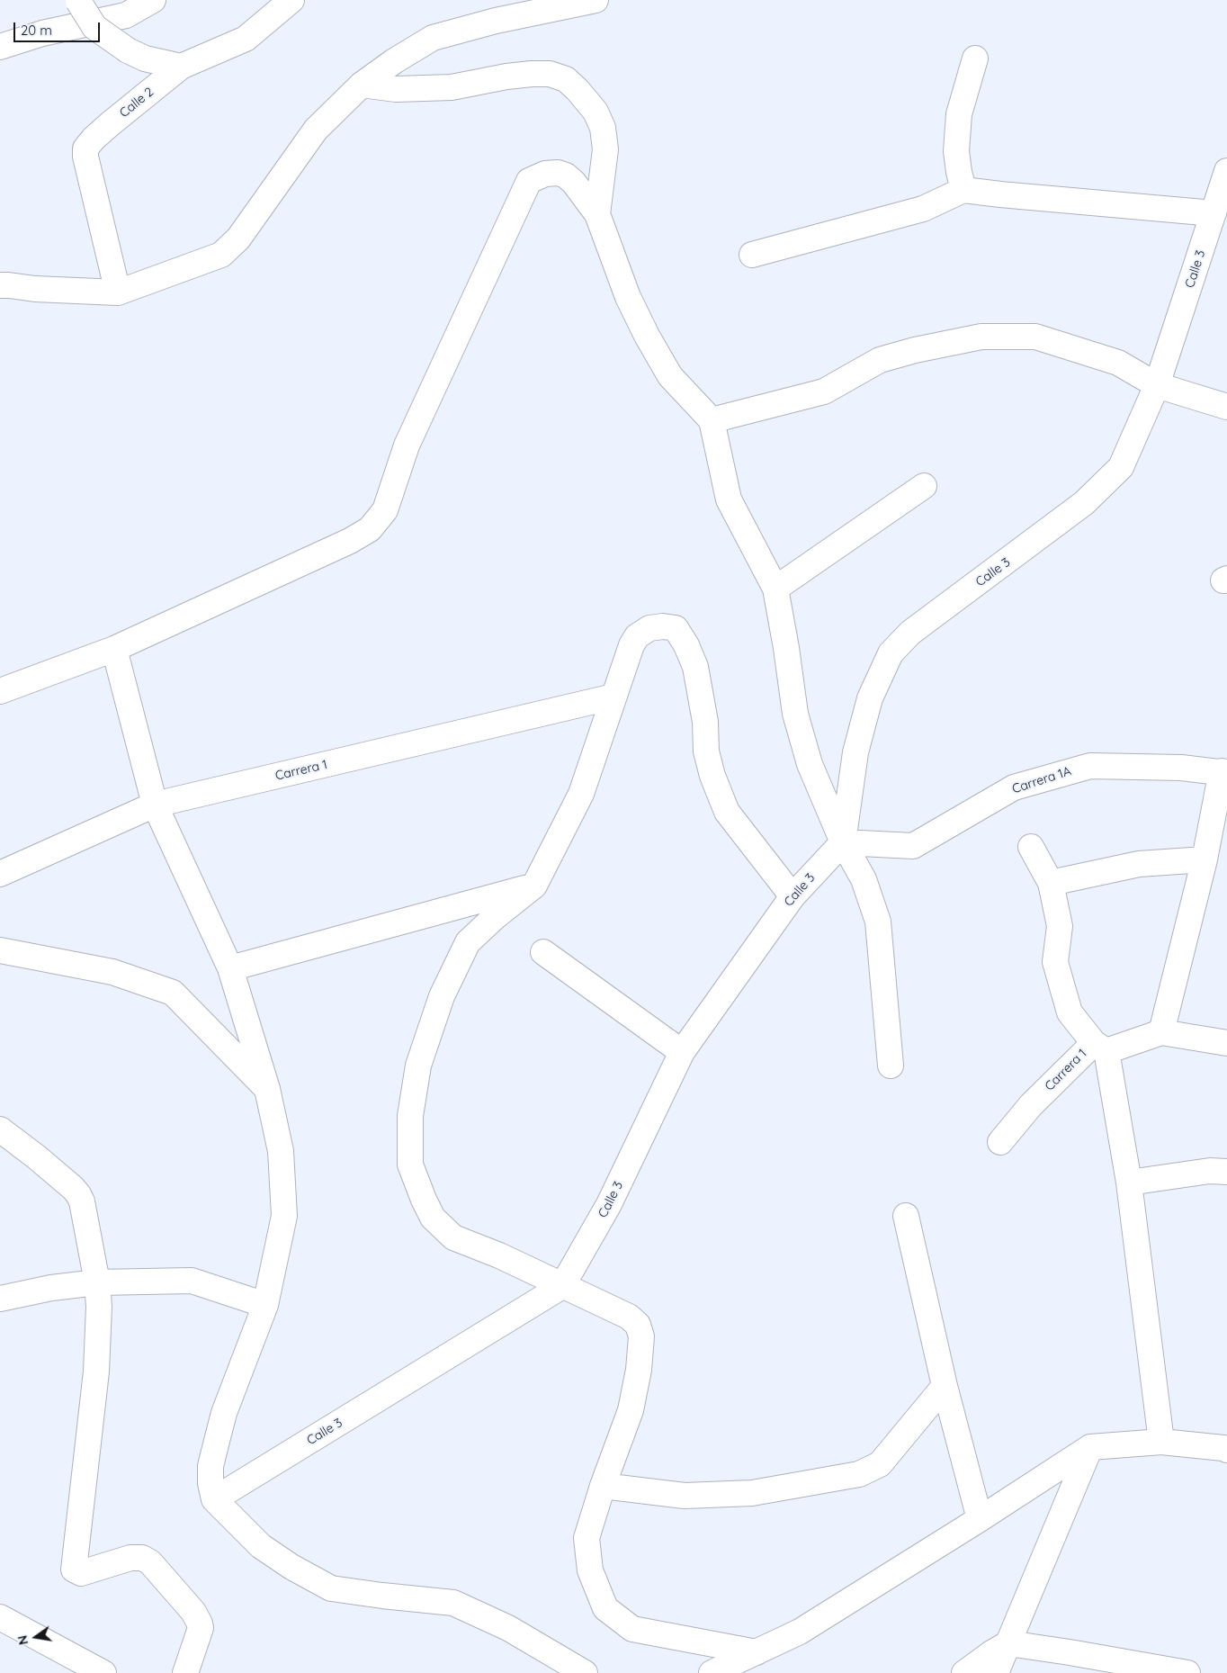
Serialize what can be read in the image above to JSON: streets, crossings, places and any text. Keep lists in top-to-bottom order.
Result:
{
  "streets": {
    "street": [
      "Calle 2",
      "Calle 3",
      "Carrera 1",
      "Carrera 1A"
    ]
  },
  "crossings": [
    ["Calle 3", "Carrera 1A"]
  ],
  "scale_bar": "20 m",
  "north": "left"
}
